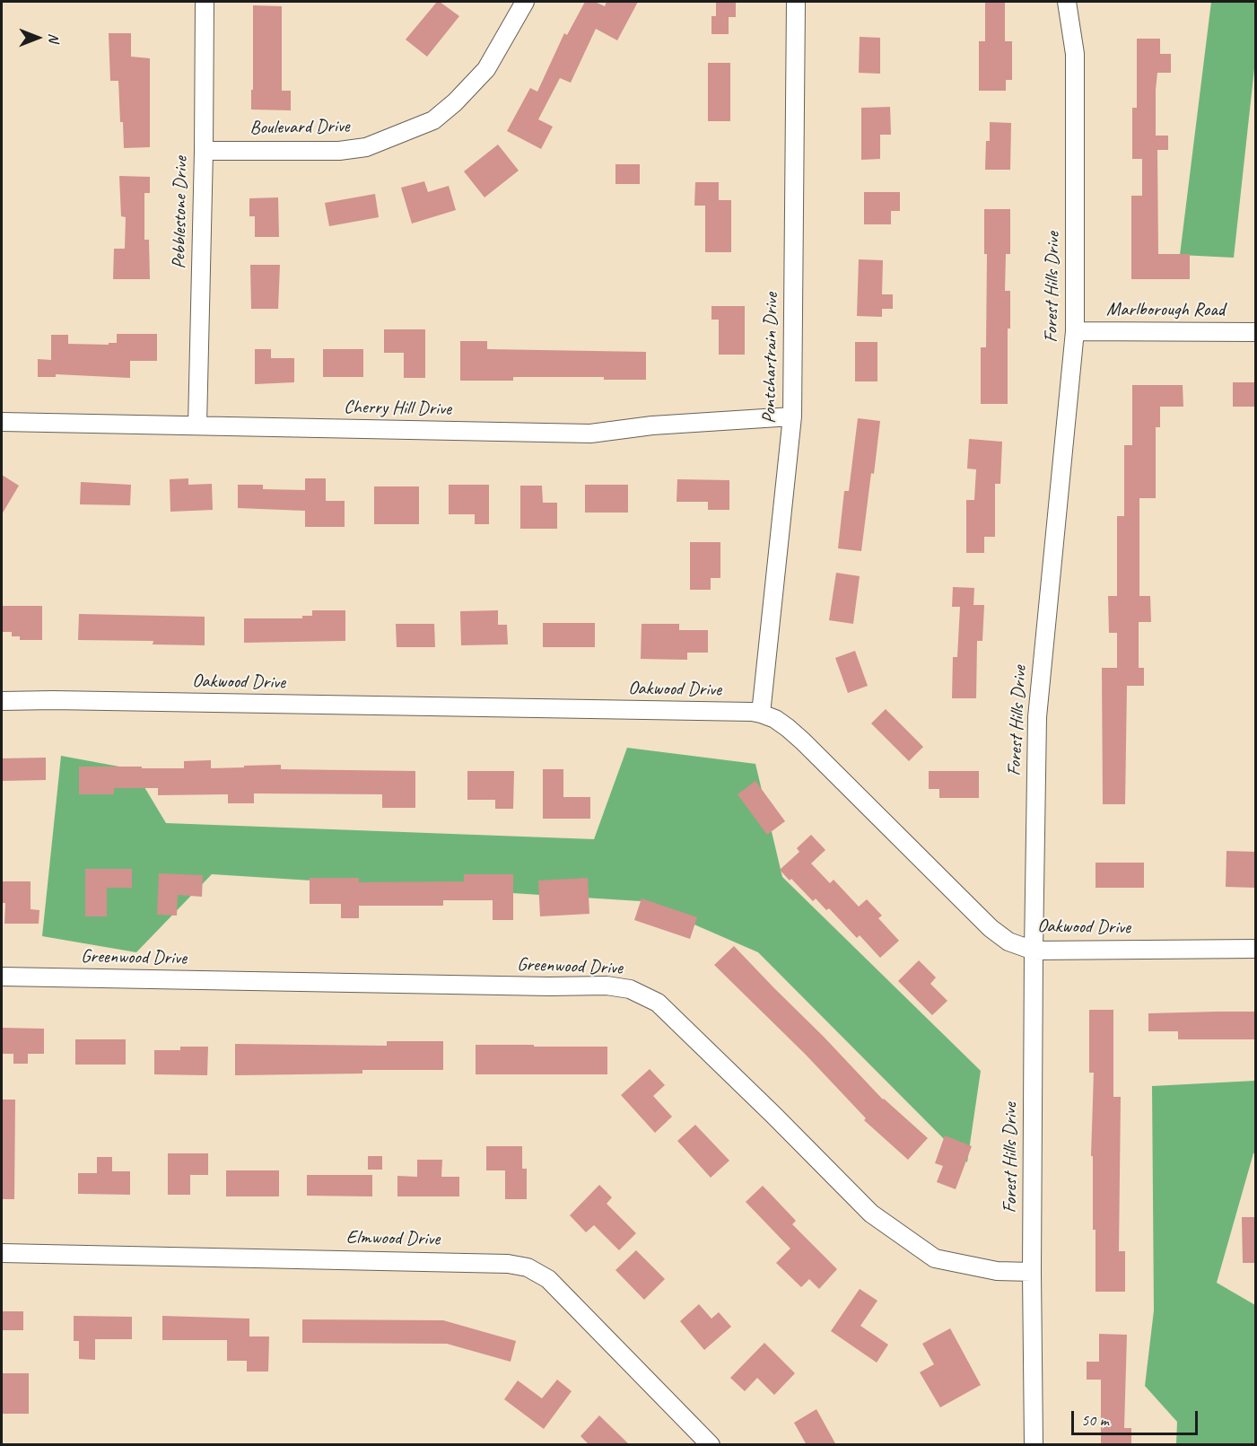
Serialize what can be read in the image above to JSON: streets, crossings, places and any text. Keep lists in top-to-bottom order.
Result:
{
  "streets": {
    "street": [
      "Boulevard Drive",
      "Pebblestone Drive",
      "Forest Hills Drive",
      "Marlborough Road",
      "Pontchartrain Drive",
      "Cherry Hill Drive",
      "Oakwood Drive",
      "Greenwood Drive",
      "Elmwood Drive"
    ]
  },
  "crossings": [
    ["Boulevard Drive", "Pebblestone Drive"],
    ["Pebblestone Drive", "Cherry Hill Drive"],
    ["Forest Hills Drive", "Marlborough Road"],
    ["Forest Hills Drive", "Oakwood Drive"],
    ["Forest Hills Drive", "Greenwood Drive"],
    ["Pontchartrain Drive", "Cherry Hill Drive"],
    ["Pontchartrain Drive", "Oakwood Drive"]
  ],
  "scale_bar": "50 m",
  "north": "right"
}
